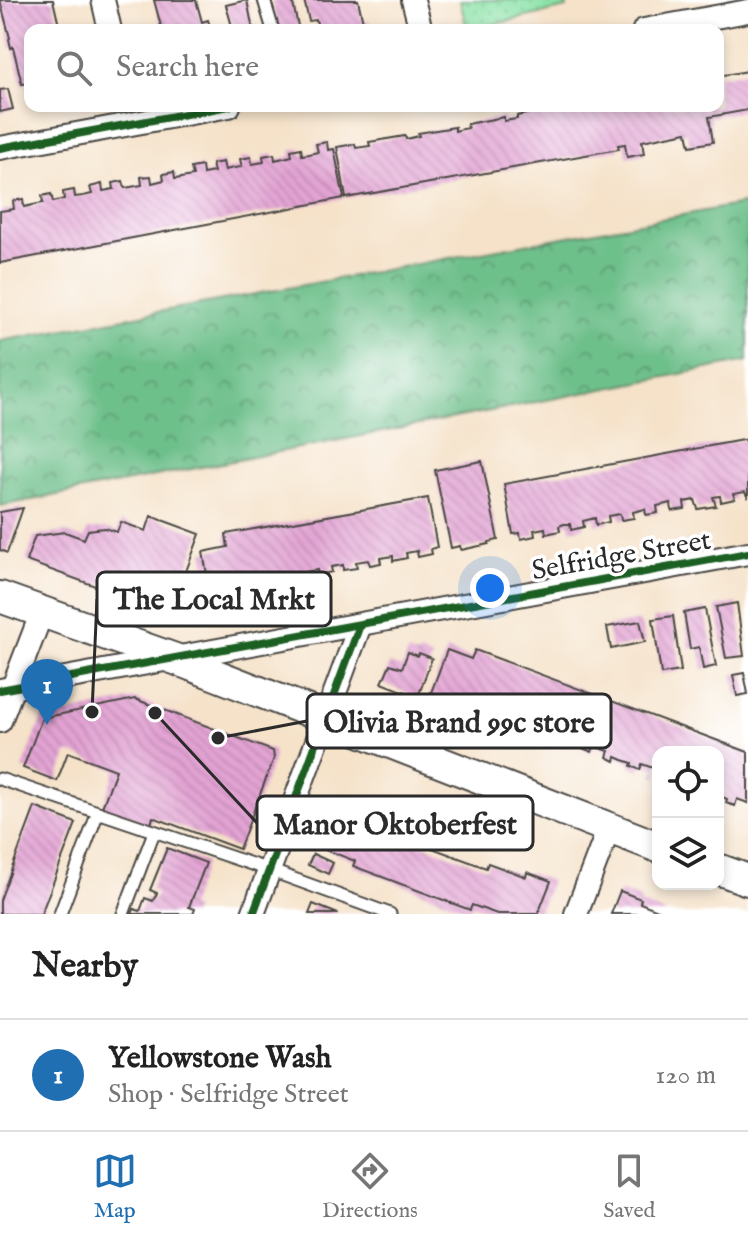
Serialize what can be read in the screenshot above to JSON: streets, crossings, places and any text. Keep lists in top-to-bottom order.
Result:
{
  "streets": {
    "street": ["Selfridge Street"]
  },
  "places": ["The Local Mrkt", "Manor Oktoberfest", "Olivia Brand 99c store"],
  "page": {
    "search": "Search here",
    "pins": "1",
    "heading": "Nearby",
    "list": [
      {
        "mark": "1",
        "name": "Yellowstone Wash",
        "note": "Shop · Selfridge Street",
        "value": "120 m"
      }
    ],
    "nav": ["Map", "Directions", "Saved"]
  }
}
